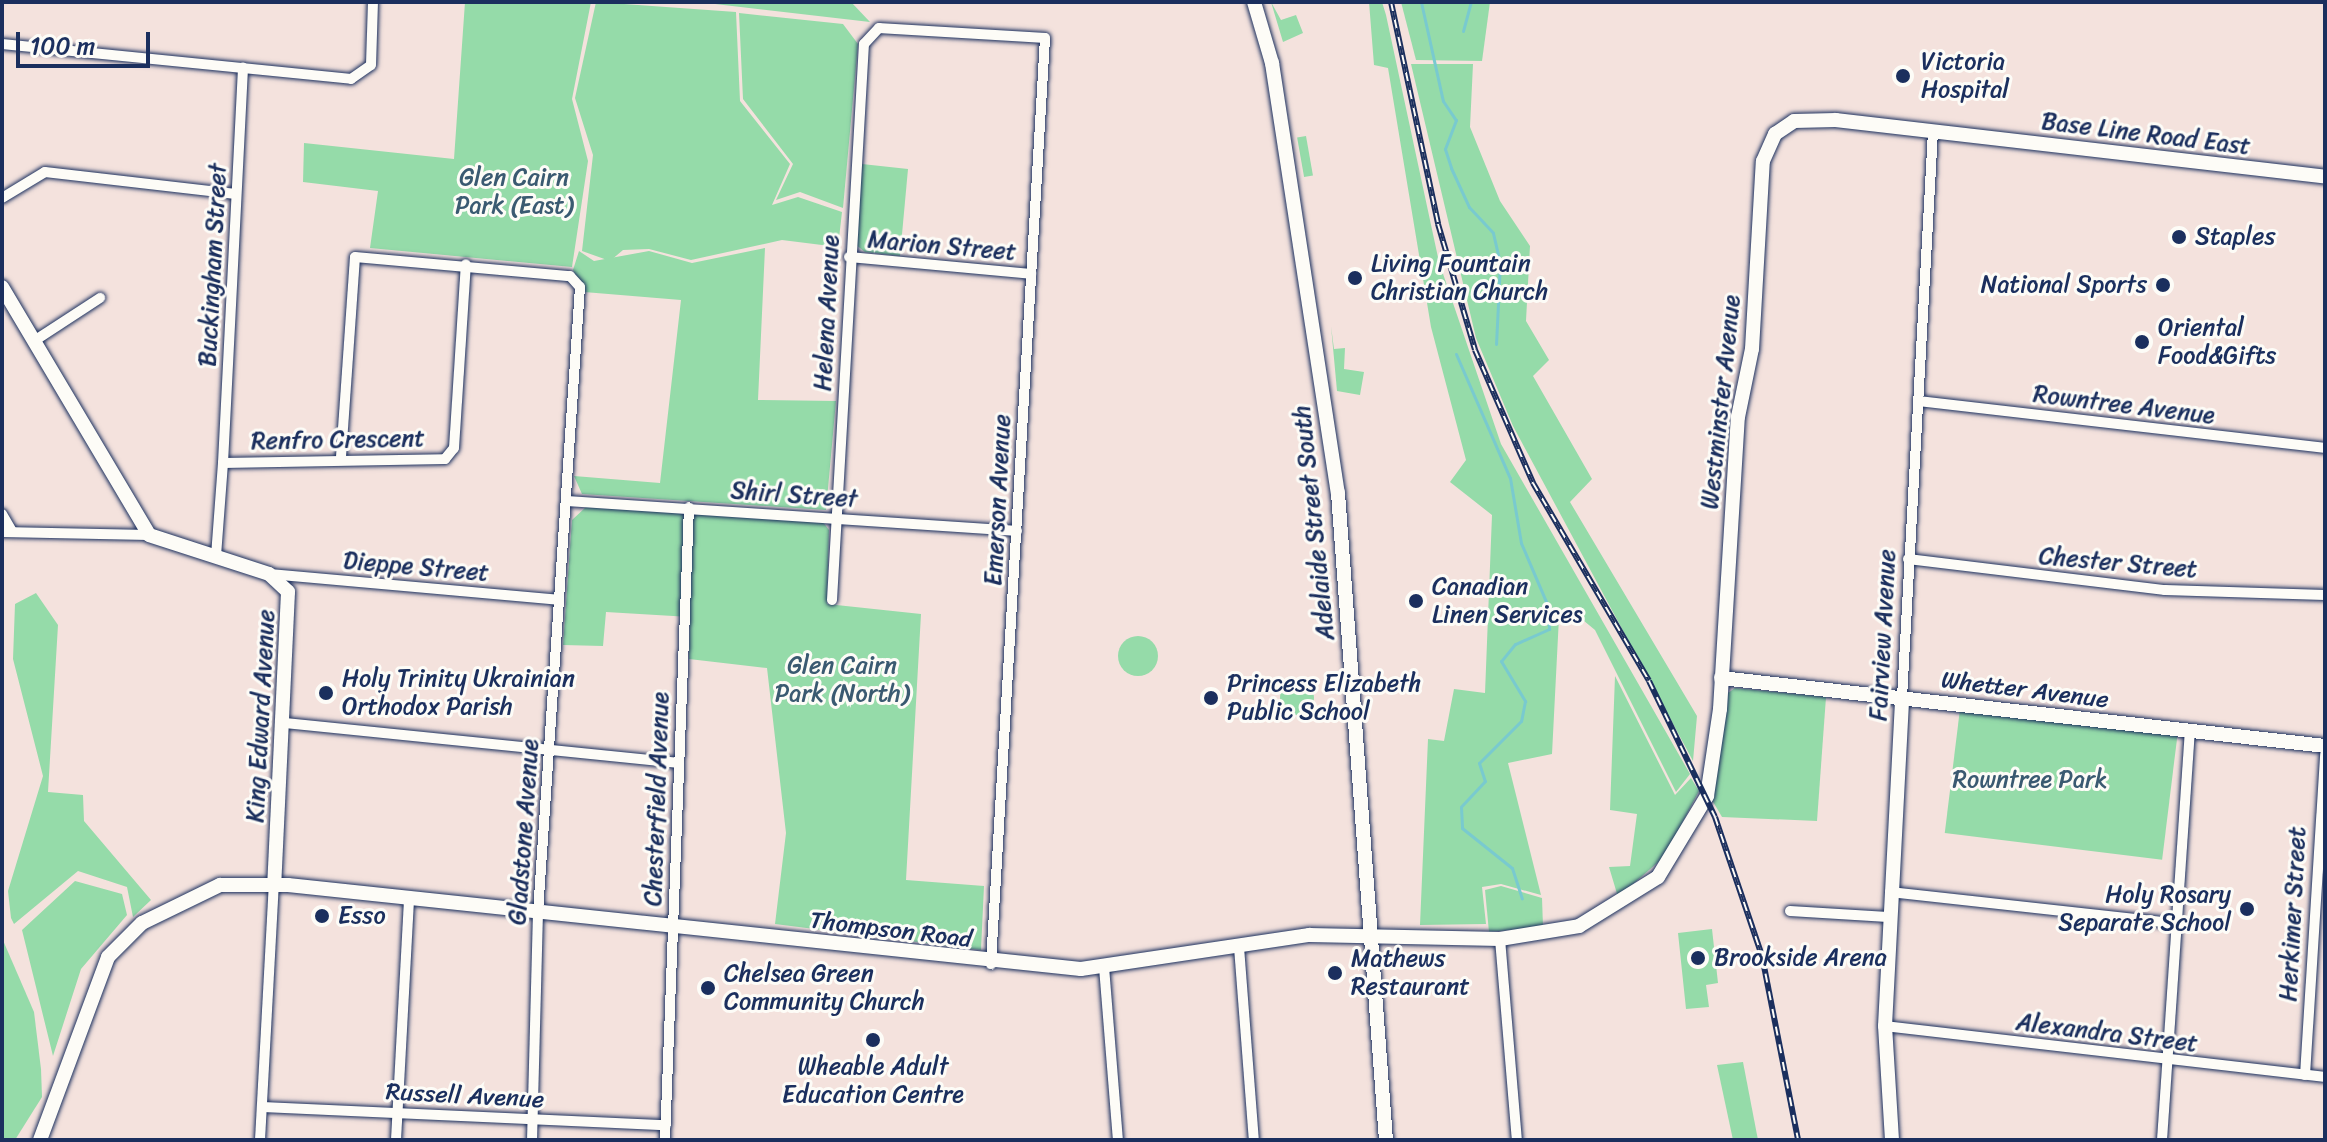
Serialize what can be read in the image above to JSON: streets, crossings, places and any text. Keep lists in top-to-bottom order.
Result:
{
  "streets": {
    "street": [
      "Base Line Road East",
      "Marion Street",
      "Buckingham Street",
      "Helena Avenue",
      "Westminster Avenue",
      "Rowntree Avenue",
      "Renfro Crescent",
      "Shirl Street",
      "Emerson Avenue",
      "Adelaide Street South",
      "Chester Street",
      "Dieppe Street",
      "Fairview Avenue",
      "Whetter Avenue",
      "King Edward Avenue",
      "Chesterfield Avenue",
      "Gladstone Avenue",
      "Herkimer Street",
      "Thompson Road",
      "Alexandra Street",
      "Russell Avenue"
    ]
  },
  "crossings": [
    ["Base Line Road East", "Westminster Avenue"],
    ["Base Line Road East", "Fairview Avenue"],
    ["Marion Street", "Helena Avenue"],
    ["Marion Street", "Emerson Avenue"],
    ["Buckingham Street", "Renfro Crescent"],
    ["Helena Avenue", "Shirl Street"],
    ["Helena Avenue", "Emerson Avenue"],
    ["Westminster Avenue", "Whetter Avenue"],
    ["Westminster Avenue", "Thompson Road"],
    ["Rowntree Avenue", "Fairview Avenue"],
    ["Renfro Crescent", "Gladstone Avenue"],
    ["Shirl Street", "Emerson Avenue"],
    ["Shirl Street", "Chesterfield Avenue"],
    ["Shirl Street", "Gladstone Avenue"],
    ["Emerson Avenue", "Thompson Road"],
    ["Adelaide Street South", "Thompson Road"],
    ["Chester Street", "Fairview Avenue"],
    ["Dieppe Street", "King Edward Avenue"],
    ["Dieppe Street", "Gladstone Avenue"],
    ["Fairview Avenue", "Whetter Avenue"],
    ["Fairview Avenue", "Alexandra Street"],
    ["Whetter Avenue", "Thompson Road"],
    ["King Edward Avenue", "Thompson Road"],
    ["King Edward Avenue", "Russell Avenue"],
    ["Chesterfield Avenue", "Thompson Road"],
    ["Chesterfield Avenue", "Russell Avenue"],
    ["Gladstone Avenue", "Thompson Road"],
    ["Gladstone Avenue", "Russell Avenue"],
    ["Herkimer Street", "Alexandra Street"]
  ],
  "parks": ["Glen Cairn Park (East)", "Glen Cairn Park (North)", "Rowntree Park"],
  "places": [
    "Victoria Hospital",
    "Staples",
    "Living Fountain Christian Church",
    "National Sports",
    "Oriental Food&Gifts",
    "Canadian Linen Services",
    "Holy Trinity Ukrainian Orthodox Parish",
    "Princess Elizabeth Public School",
    "Holy Rosary Separate School",
    "Esso",
    "Brookside Arena",
    "Mathews Restaurant",
    "Chelsea Green Community Church",
    "Wheable Adult Education Centre"
  ],
  "scale_bar": "100 m"
}
